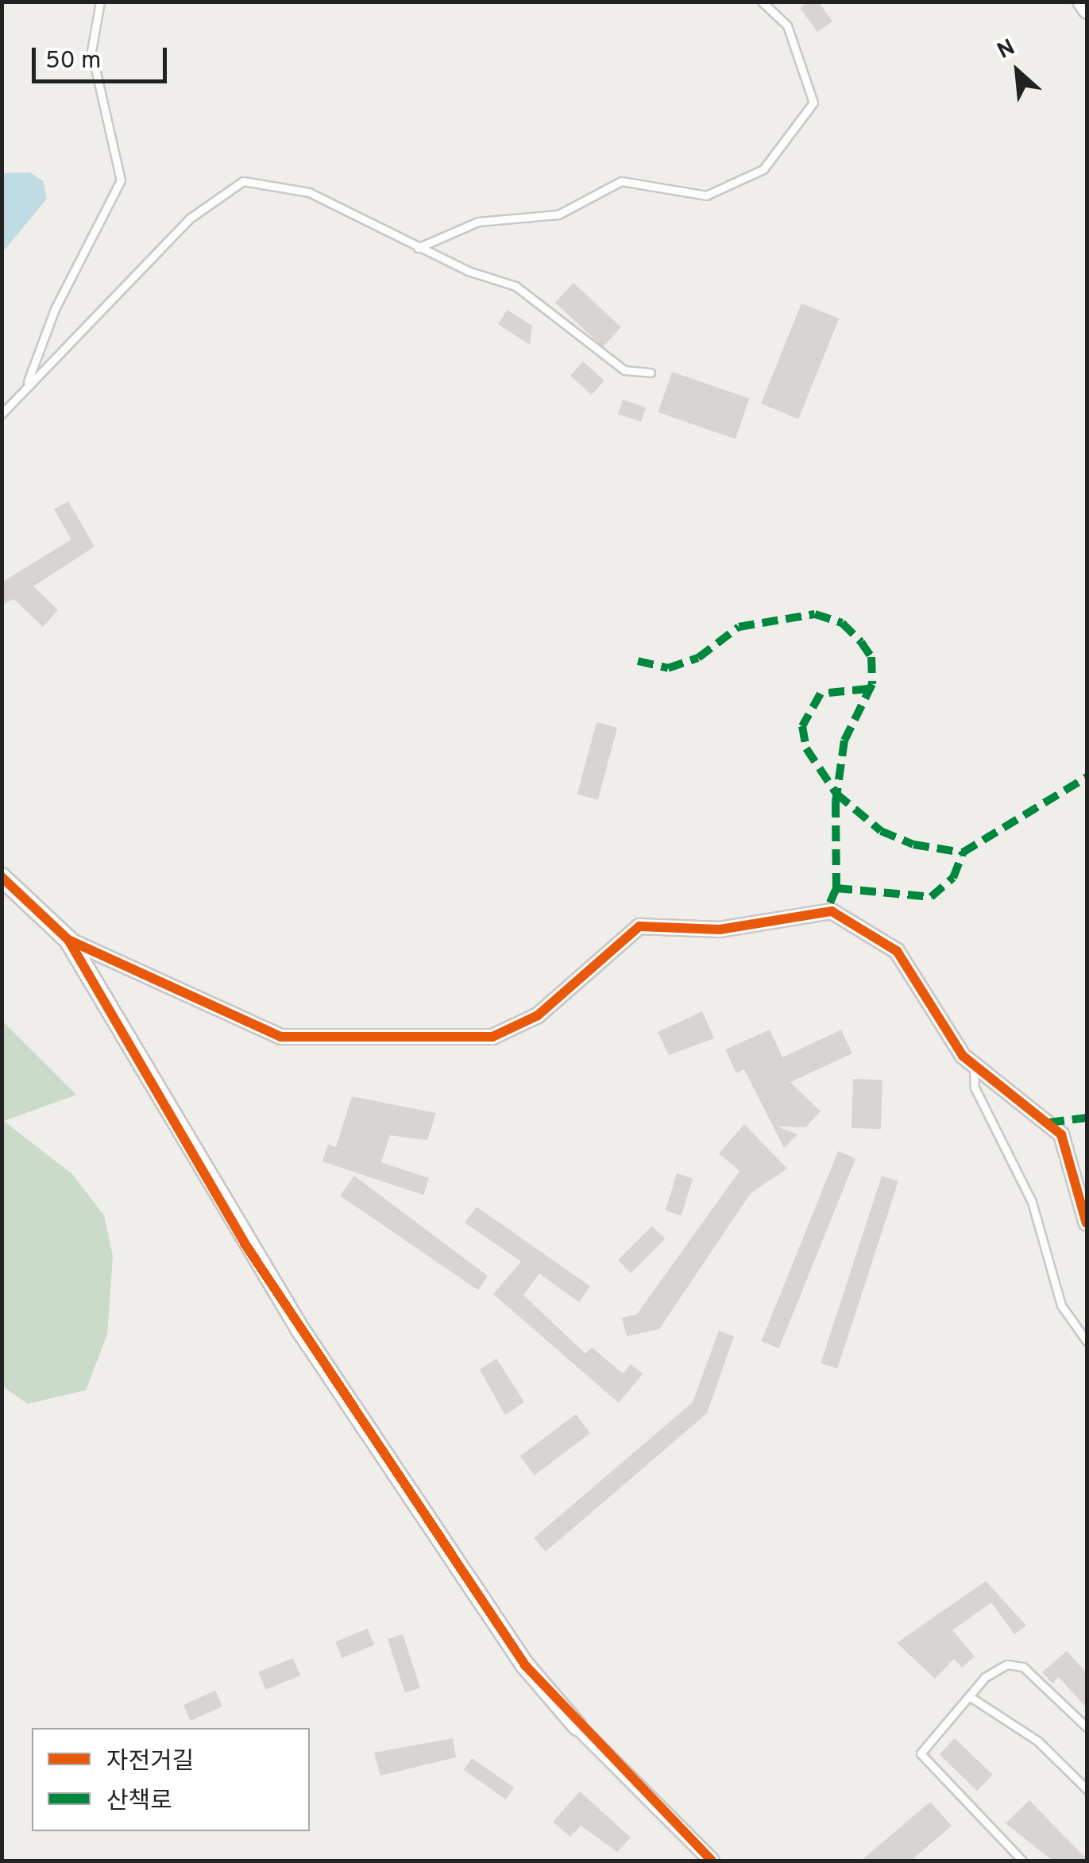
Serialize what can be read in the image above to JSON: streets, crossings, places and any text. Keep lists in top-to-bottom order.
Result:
{
  "legend": ["자전거길", "산책로"],
  "scale_bar": "50 m",
  "north": "top left"
}
